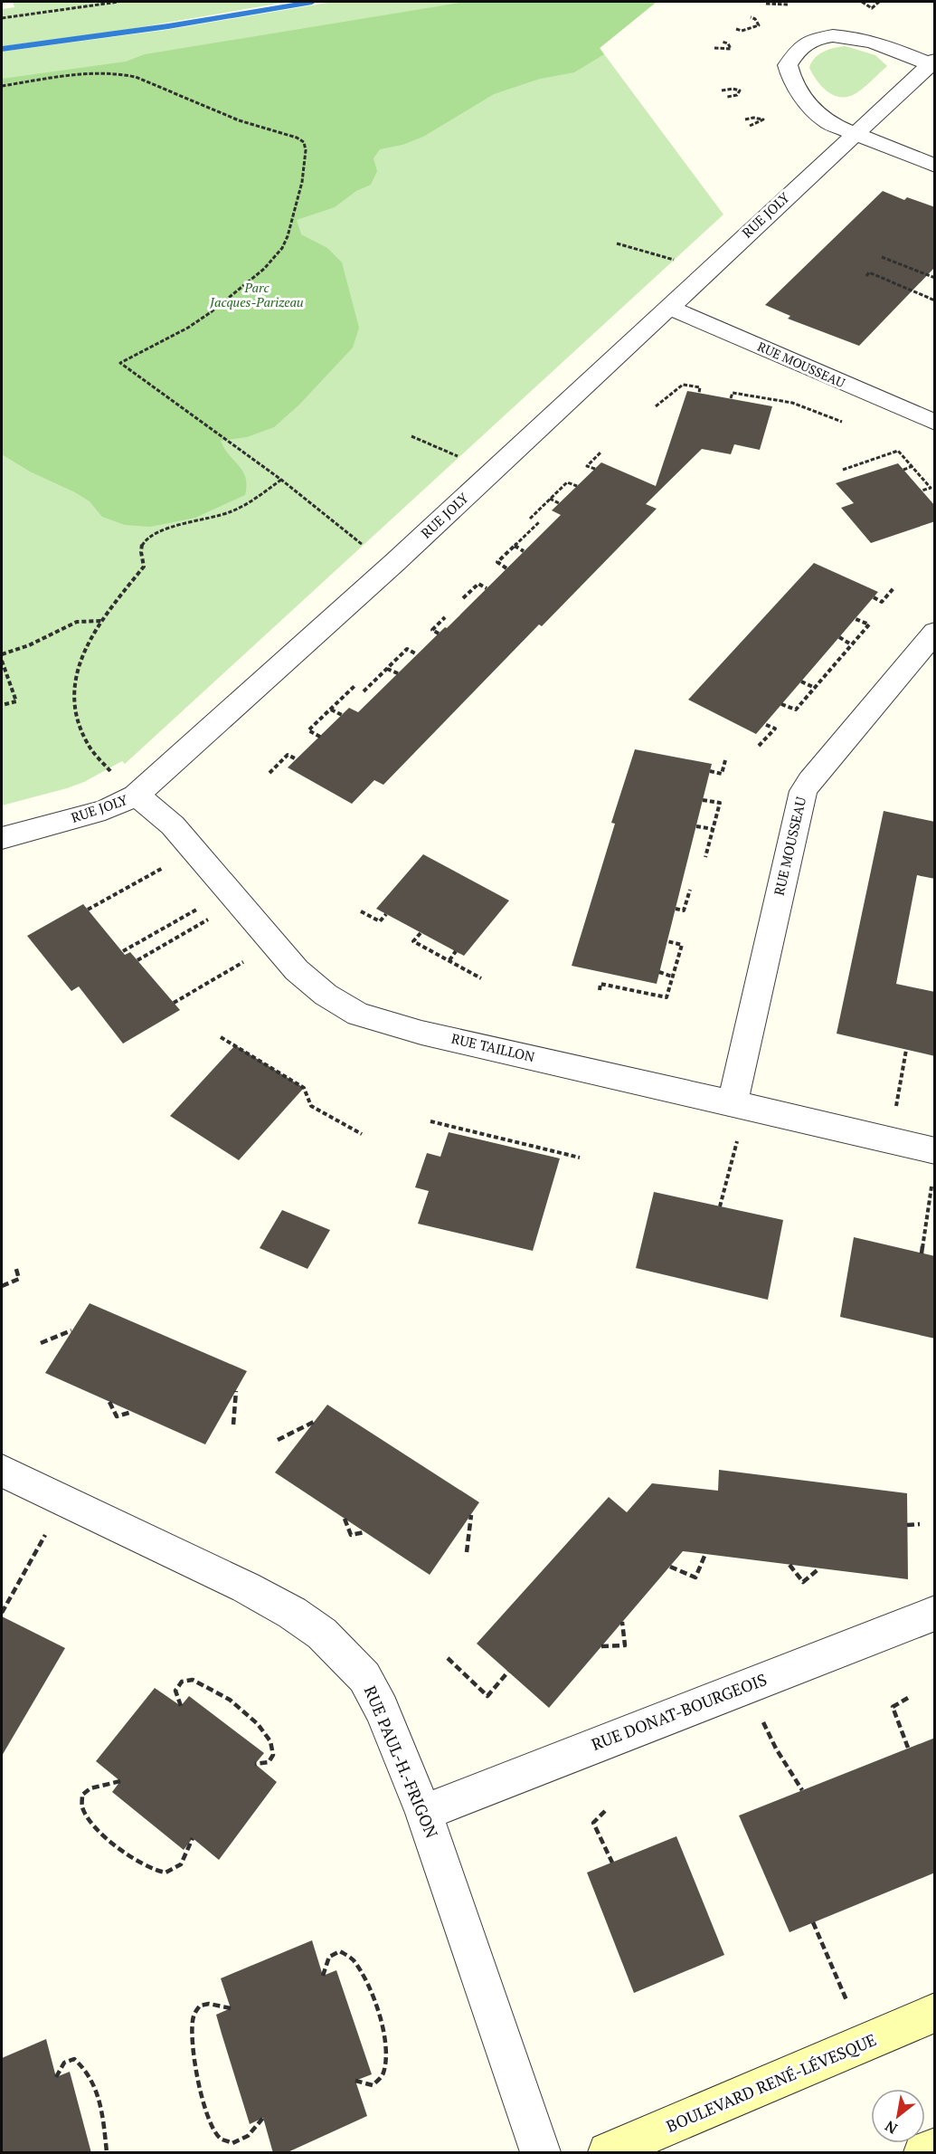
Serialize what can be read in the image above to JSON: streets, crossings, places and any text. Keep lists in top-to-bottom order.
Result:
{
  "streets": {
    "main road": ["BOULEVARD RENÉ-LÉVESQUE"],
    "street": [
      "RUE JOLY",
      "RUE MOUSSEAU",
      "RUE TAILLON",
      "RUE DONAT-BOURGEOIS",
      "RUE PAUL-H.-FRIGON"
    ]
  },
  "crossings": [
    ["RUE JOLY", "RUE MOUSSEAU"],
    ["RUE JOLY", "RUE TAILLON"],
    ["RUE MOUSSEAU", "RUE TAILLON"],
    ["RUE DONAT-BOURGEOIS", "RUE PAUL-H.-FRIGON"]
  ],
  "parks": ["Parc Jacques-Parizeau"],
  "north": "bottom left"
}
